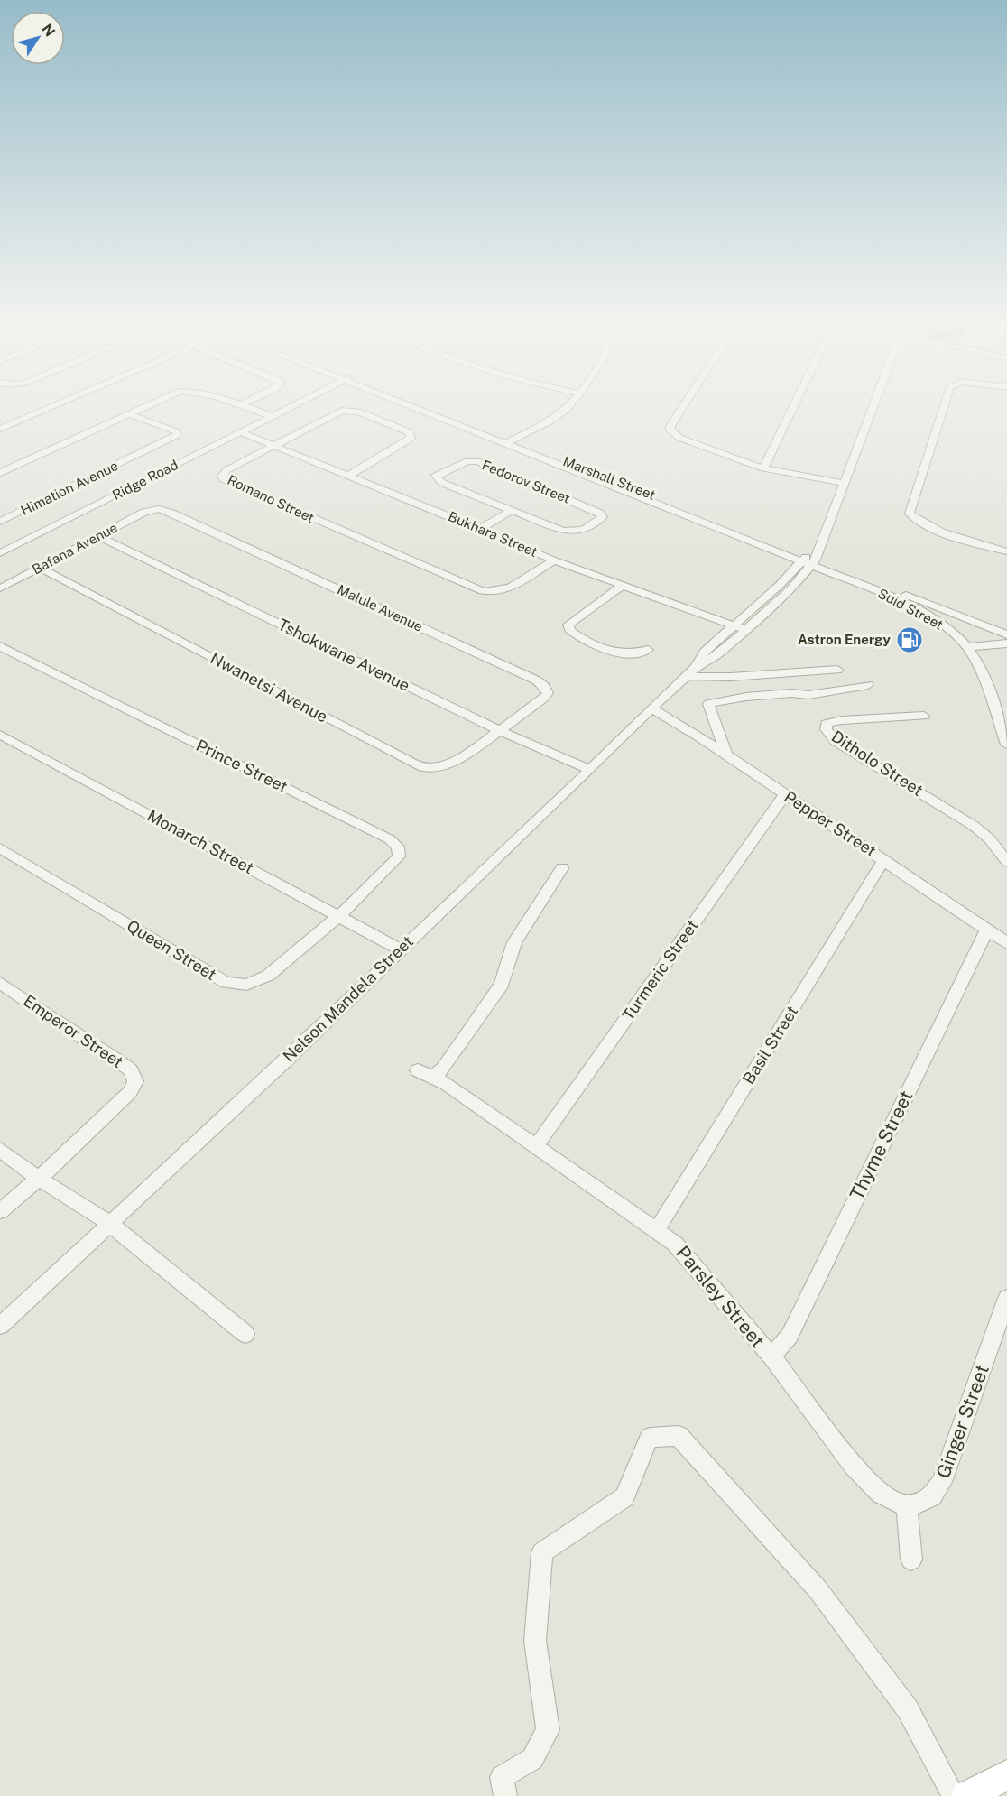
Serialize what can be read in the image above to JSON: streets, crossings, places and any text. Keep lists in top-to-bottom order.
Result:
{
  "streets": {
    "street": [
      "Marshall Street",
      "Ridge Road",
      "Fedorov Street",
      "Himation Avenue",
      "Romano Street",
      "Bukhara Street",
      "Bafana Avenue",
      "Malule Avenue",
      "Suid Street",
      "Tshokwane Avenue",
      "Nwanetsi Avenue",
      "Ditholo Street",
      "Prince Street",
      "Pepper Street",
      "Monarch Street",
      "Queen Street",
      "Turmeric Street",
      "Nelson Mandela Street",
      "Emperor Street",
      "Basil Street",
      "Thyme Street",
      "Parsley Street",
      "Ginger Street"
    ]
  },
  "crossings": [
    ["Marshall Street", "Suid Street"],
    ["Marshall Street", "Nelson Mandela Street"],
    ["Ridge Road", "Bukhara Street"],
    ["Fedorov Street", "Bukhara Street"],
    ["Romano Street", "Bukhara Street"],
    ["Bukhara Street", "Nelson Mandela Street"],
    ["Bafana Avenue", "Malule Avenue"],
    ["Bafana Avenue", "Tshokwane Avenue"],
    ["Bafana Avenue", "Nwanetsi Avenue"],
    ["Malule Avenue", "Tshokwane Avenue"],
    ["Malule Avenue", "Nwanetsi Avenue"],
    ["Suid Street", "Nelson Mandela Street"],
    ["Tshokwane Avenue", "Nwanetsi Avenue"],
    ["Tshokwane Avenue", "Nelson Mandela Street"],
    ["Prince Street", "Monarch Street"],
    ["Prince Street", "Queen Street"],
    ["Pepper Street", "Turmeric Street"],
    ["Pepper Street", "Nelson Mandela Street"],
    ["Pepper Street", "Basil Street"],
    ["Pepper Street", "Thyme Street"],
    ["Monarch Street", "Queen Street"],
    ["Monarch Street", "Nelson Mandela Street"],
    ["Turmeric Street", "Parsley Street"],
    ["Basil Street", "Parsley Street"],
    ["Thyme Street", "Parsley Street"],
    ["Parsley Street", "Ginger Street"]
  ],
  "places": {
    "fuel station": ["Astron Energy"]
  },
  "north": "top right"
}
